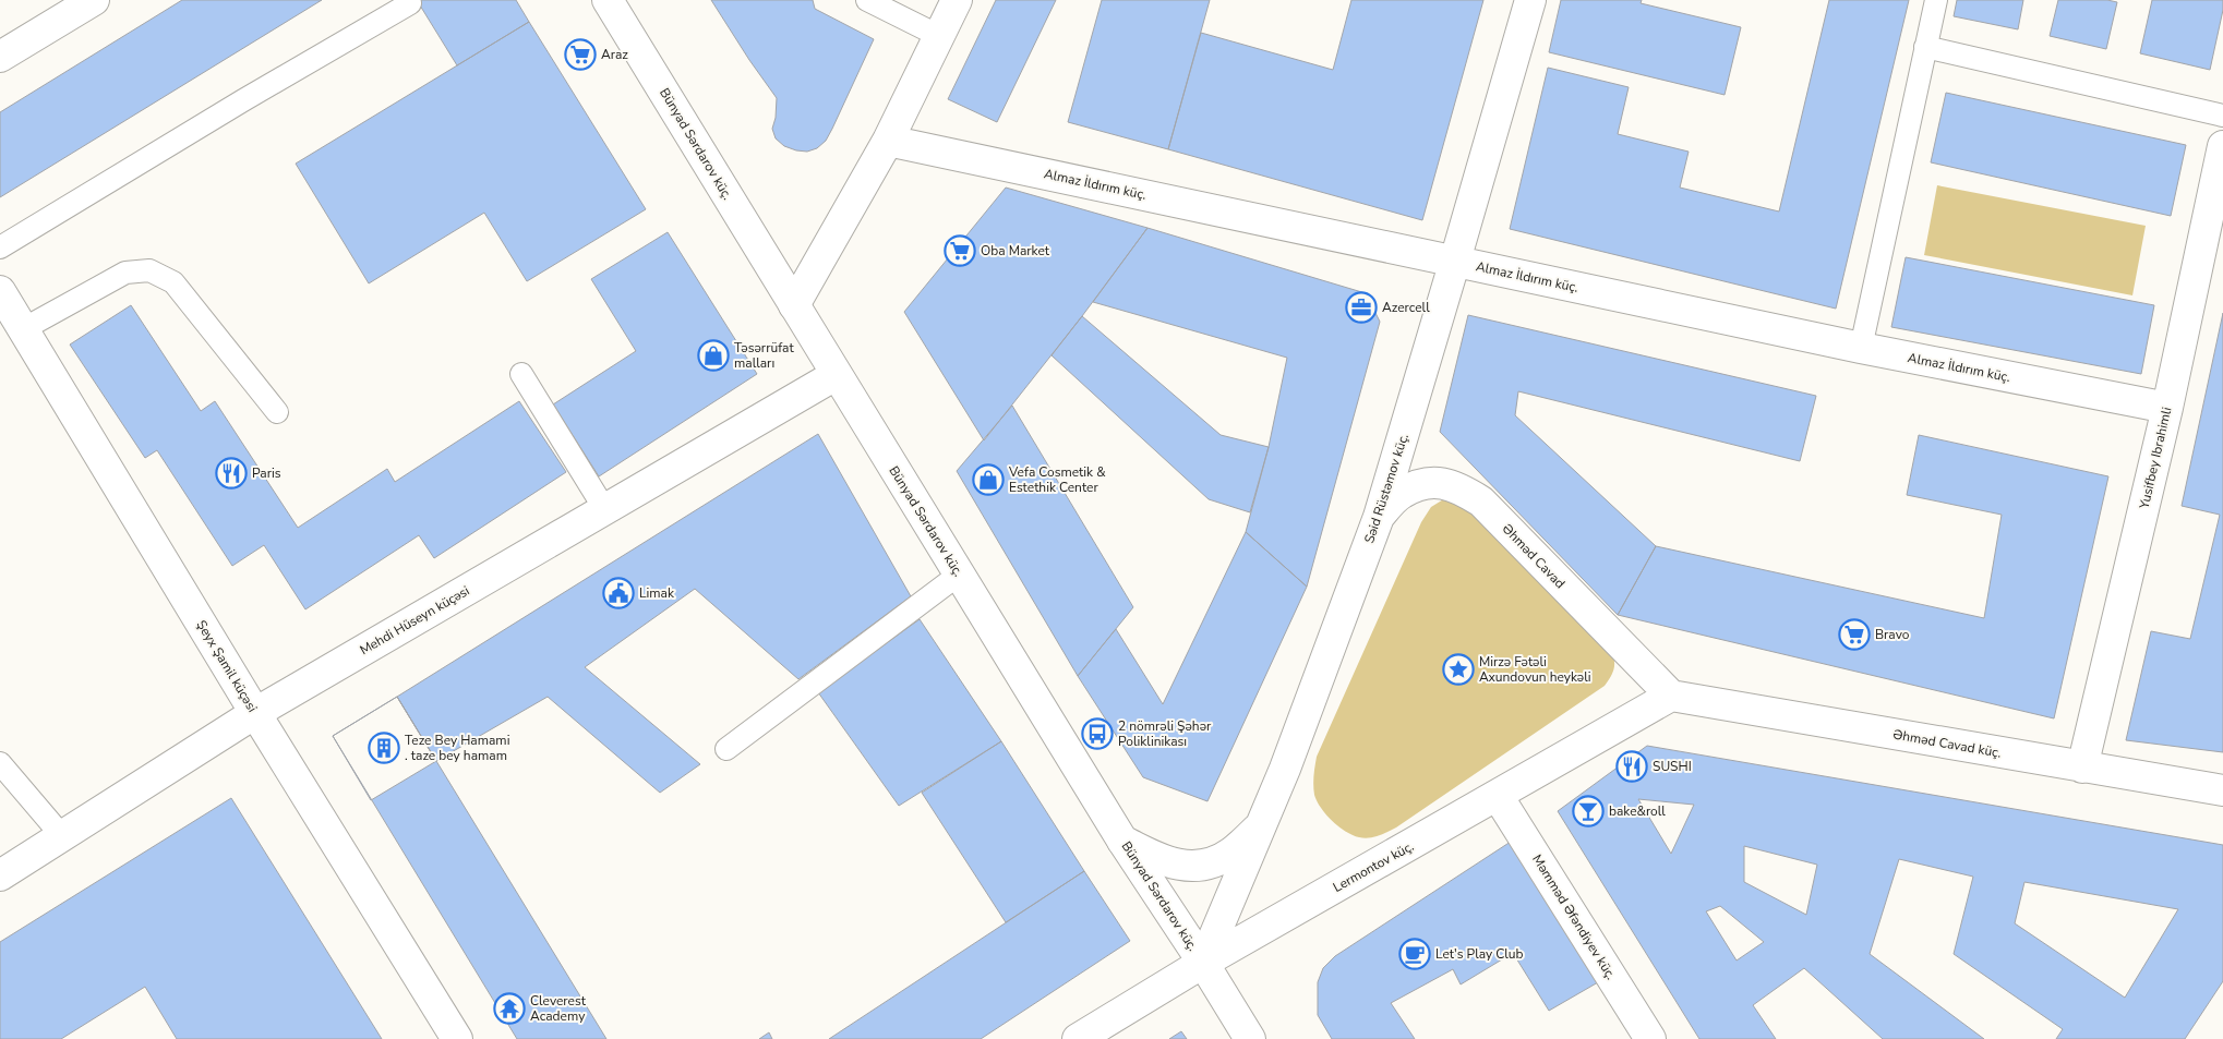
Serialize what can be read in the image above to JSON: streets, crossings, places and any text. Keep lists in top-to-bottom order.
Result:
{
  "streets": {
    "street": [
      "Bünyad Sərdarov küç.",
      "Almaz İldırım küç.",
      "Yusifbey Ibrahimli",
      "Səid Rüstəmov küç.",
      "Əhməd Cavad",
      "Mehdi Hüseyn küçəsi",
      "Şeyx Şamil küçəsi",
      "Əhməd Cavad küç.",
      "Lermontov küç.",
      "Məmməd Əfəndiyev küç."
    ]
  },
  "crossings": [
    ["Bünyad Sərdarov küç.", "Səid Rüstəmov küç."],
    ["Bünyad Sərdarov küç.", "Mehdi Hüseyn küçəsi"],
    ["Bünyad Sərdarov küç.", "Lermontov küç."],
    ["Almaz İldırım küç.", "Yusifbey Ibrahimli"],
    ["Almaz İldırım küç.", "Səid Rüstəmov küç."],
    ["Yusifbey Ibrahimli", "Əhməd Cavad küç."],
    ["Səid Rüstəmov küç.", "Əhməd Cavad"],
    ["Səid Rüstəmov küç.", "Lermontov küç."],
    ["Əhməd Cavad", "Əhməd Cavad küç."],
    ["Əhməd Cavad", "Lermontov küç."],
    ["Mehdi Hüseyn küçəsi", "Şeyx Şamil küçəsi"],
    ["Əhməd Cavad küç.", "Lermontov küç."],
    ["Lermontov küç.", "Məmməd Əfəndiyev küç."]
  ],
  "places": {
    "supermarket": ["Araz", "Oba Market", "Bravo"],
    "office": ["Azercell"],
    "shop": ["Təsərrüfat malları", "Vefa Cosmetik & Estethik Center"],
    "restaurant": ["Paris", "SUSHI"],
    "public building": ["Limak"],
    "place": ["Mirzə Fətəli Axundovun heykəli"],
    "bus stop": ["2 nömrəli Şəhər Poliklinikası"],
    "building": ["Teze Bey Hamami . taze bey hamam"],
    "bar": ["bake&roll"],
    "cafe": ["Let's Play Club"],
    "temple": ["Cleverest Academy"]
  }
}
